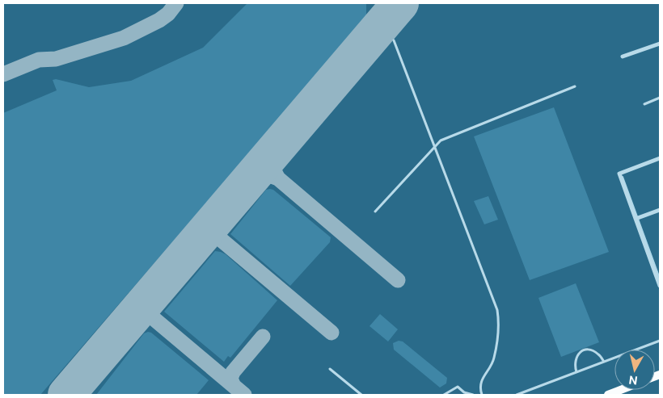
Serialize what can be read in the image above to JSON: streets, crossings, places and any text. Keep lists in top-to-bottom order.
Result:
{
  "north": "bottom"
}
